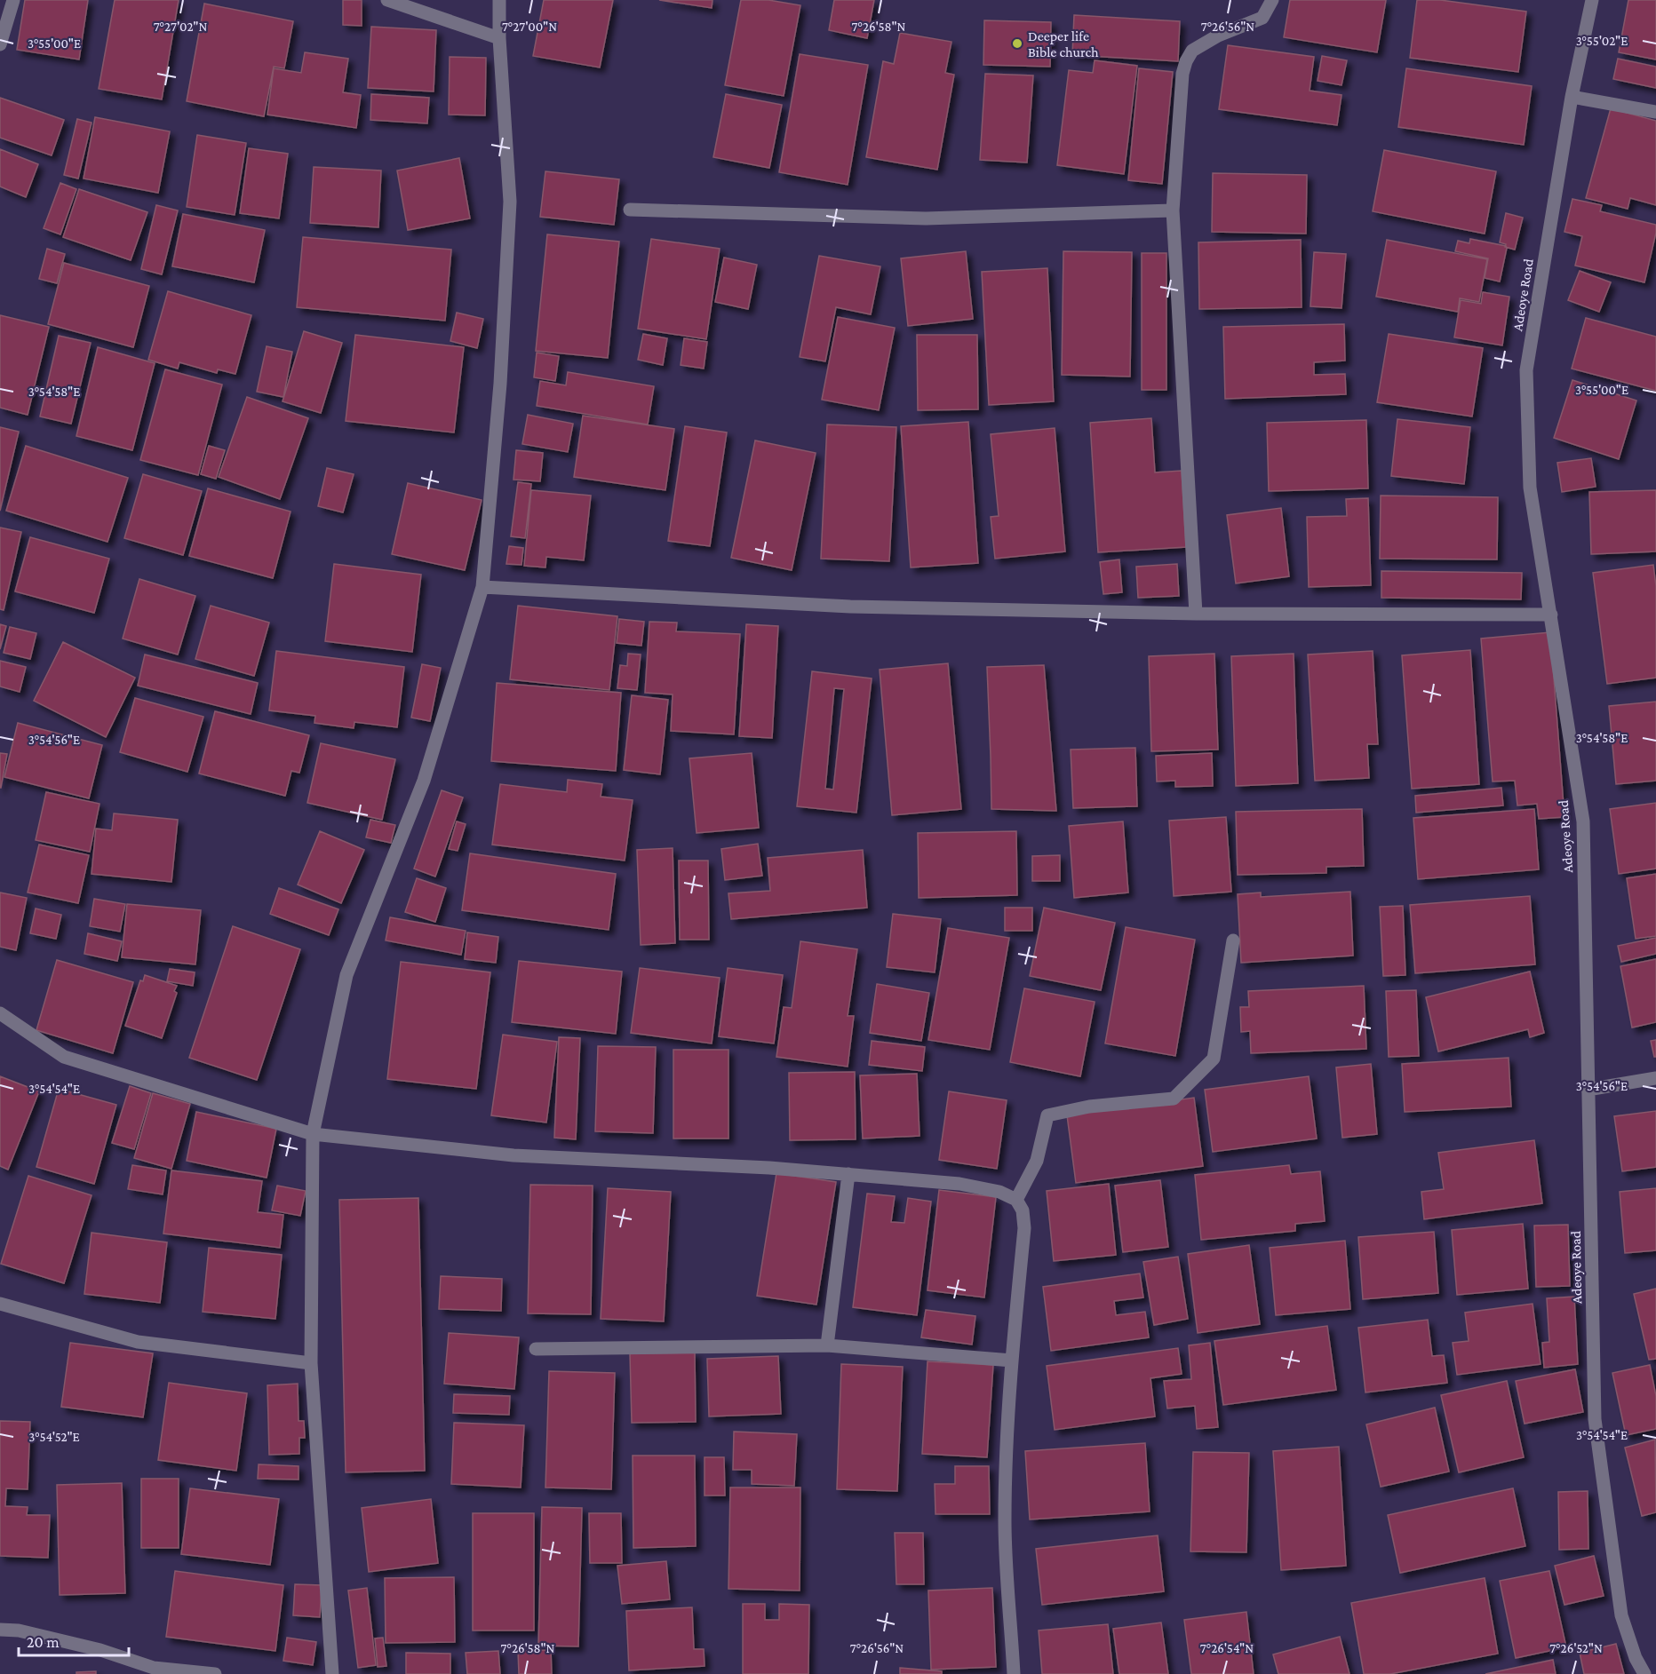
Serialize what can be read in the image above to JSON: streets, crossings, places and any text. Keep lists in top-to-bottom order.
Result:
{
  "streets": {
    "street": ["Adeoye Road"]
  },
  "places": ["Deeper life Bible church"],
  "scale_bar": "20 m",
  "coordinates": [
    "7°27'02\"N",
    "7°27'00\"N",
    "7°26'58\"N",
    "7°26'56\"N",
    "3°55'02\"E",
    "3°55'00\"E",
    "3°54'58\"E",
    "3°54'56\"E",
    "3°54'54\"E",
    "3°54'52\"E",
    "7°26'54\"N",
    "7°26'52\"N"
  ]
}
